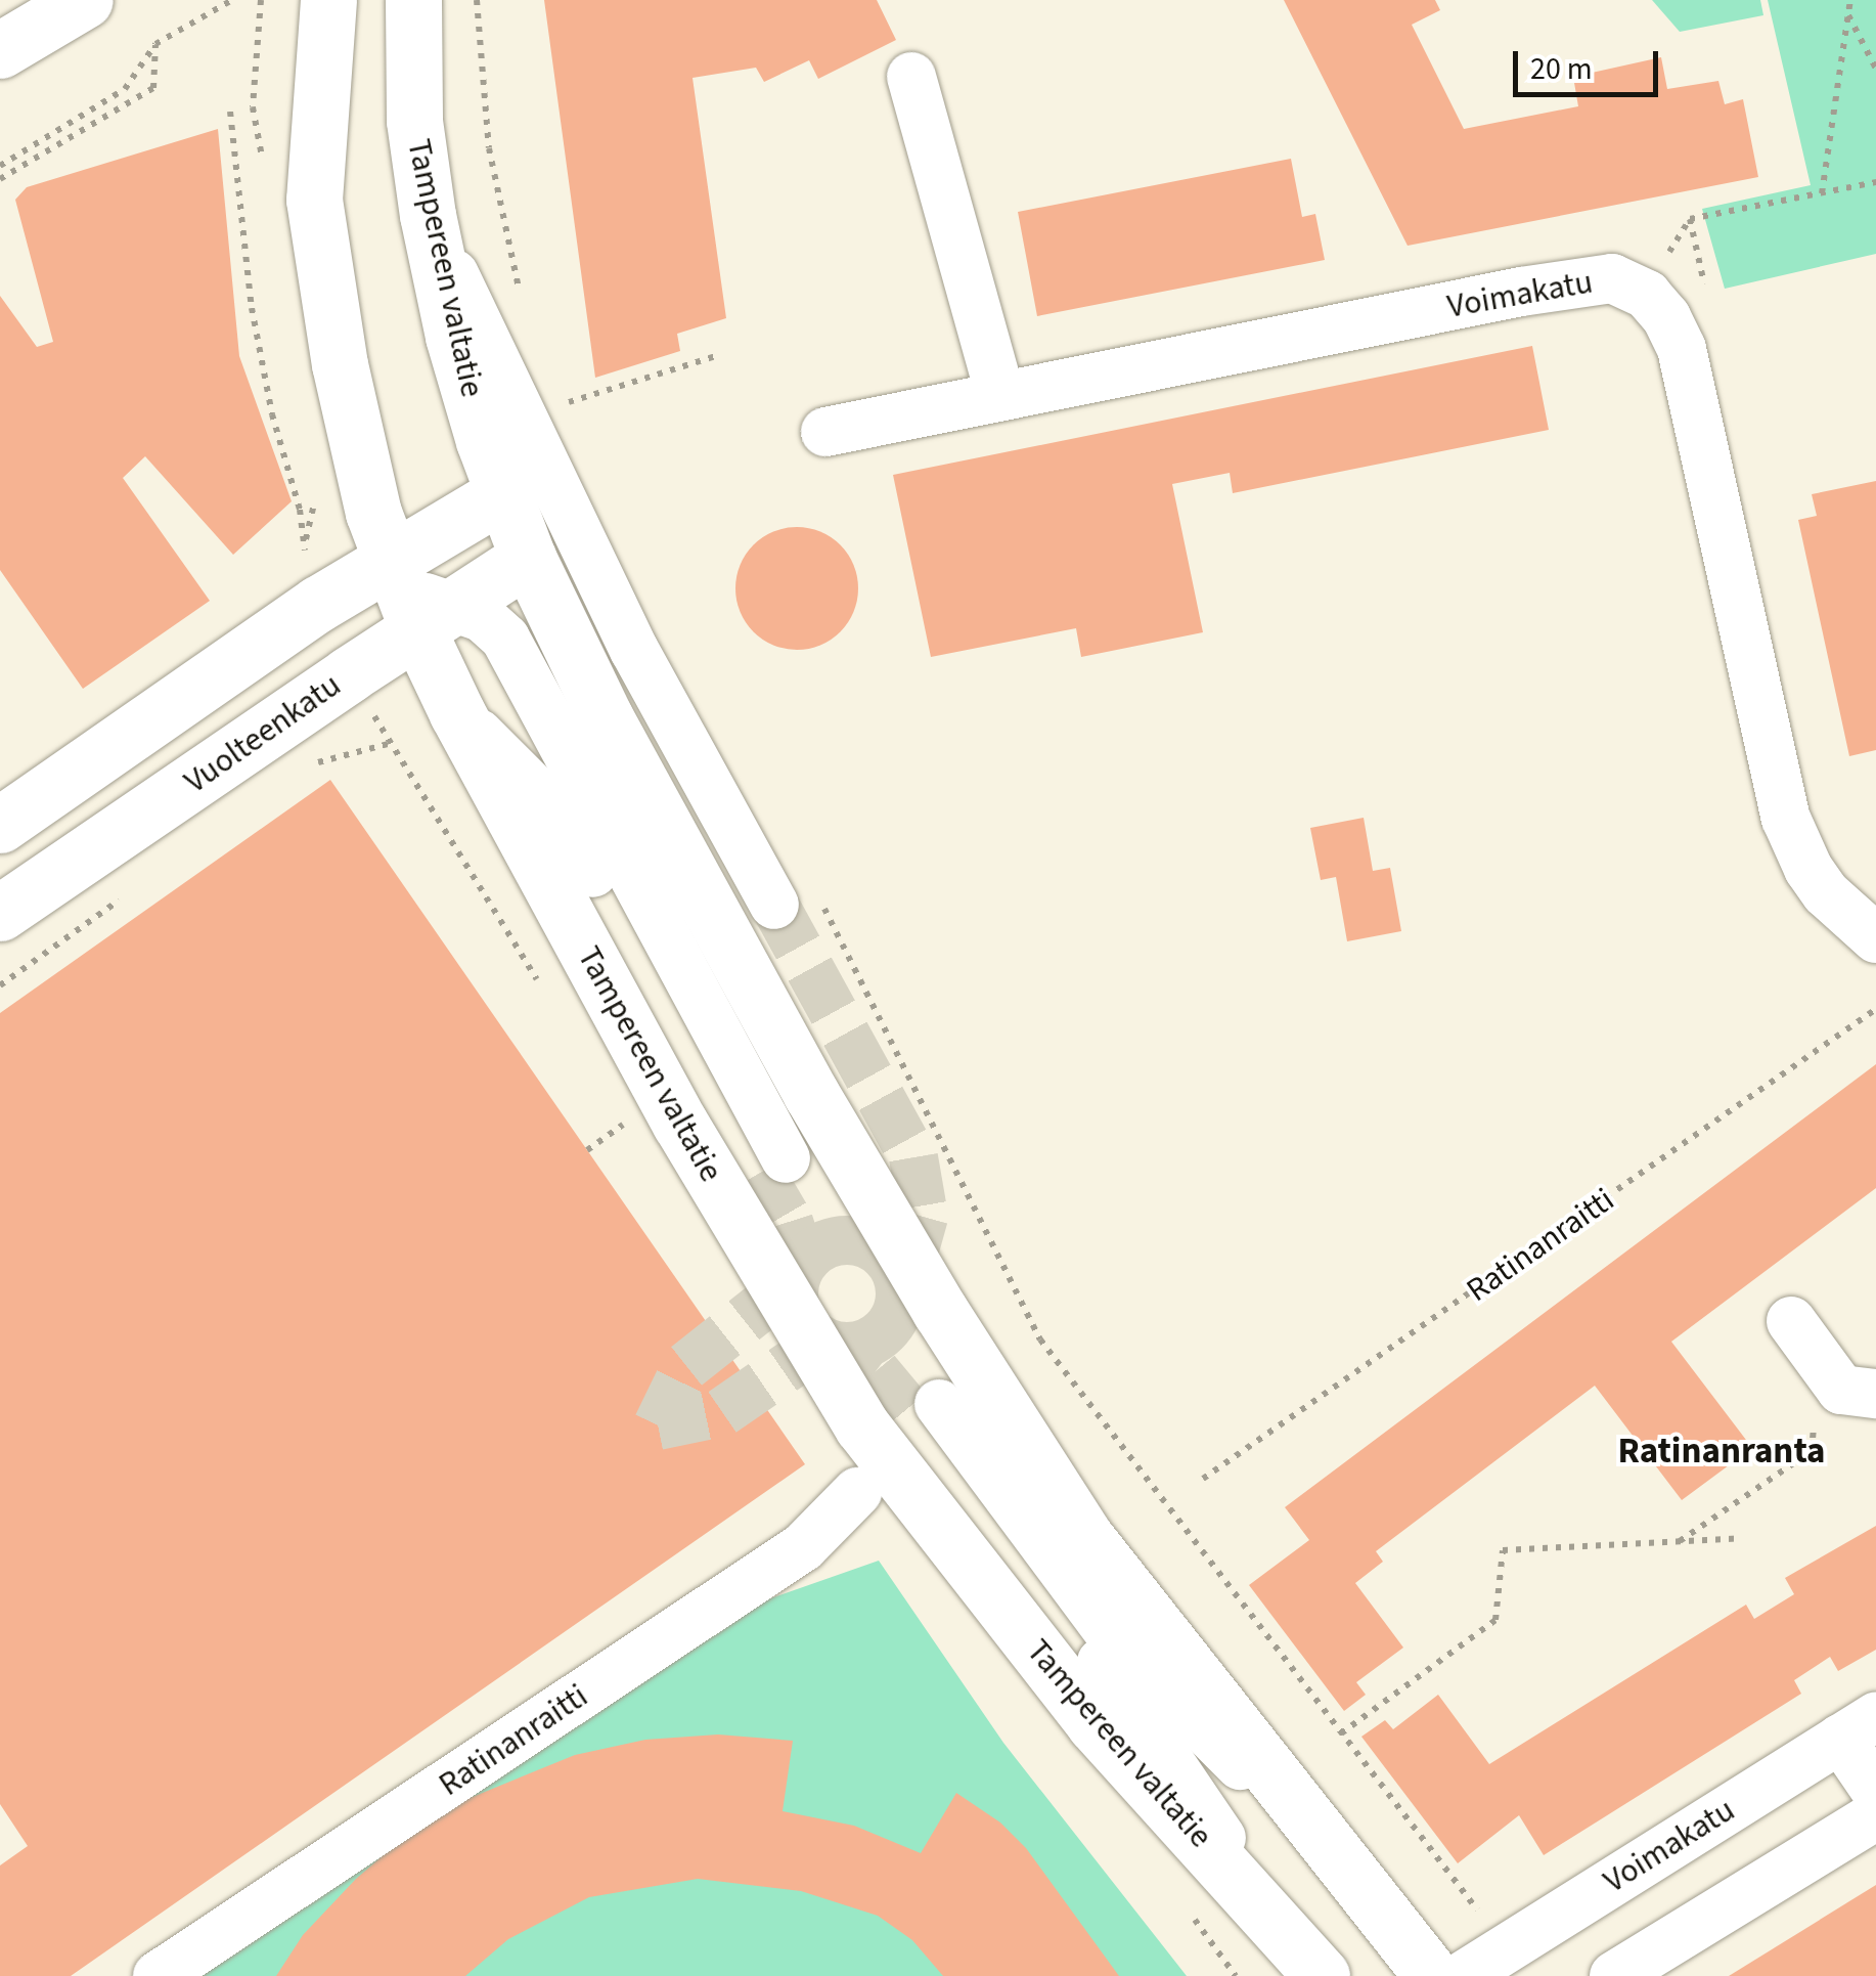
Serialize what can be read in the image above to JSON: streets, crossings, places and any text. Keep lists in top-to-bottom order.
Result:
{
  "streets": {
    "main road": ["Tampereen valtatie", "Vuolteenkatu"],
    "street": ["Voimakatu", "Ratinanraitti"]
  },
  "crossings": [
    ["Tampereen valtatie", "Vuolteenkatu"]
  ],
  "districts": ["Ratinanranta"],
  "scale_bar": "20 m"
}
